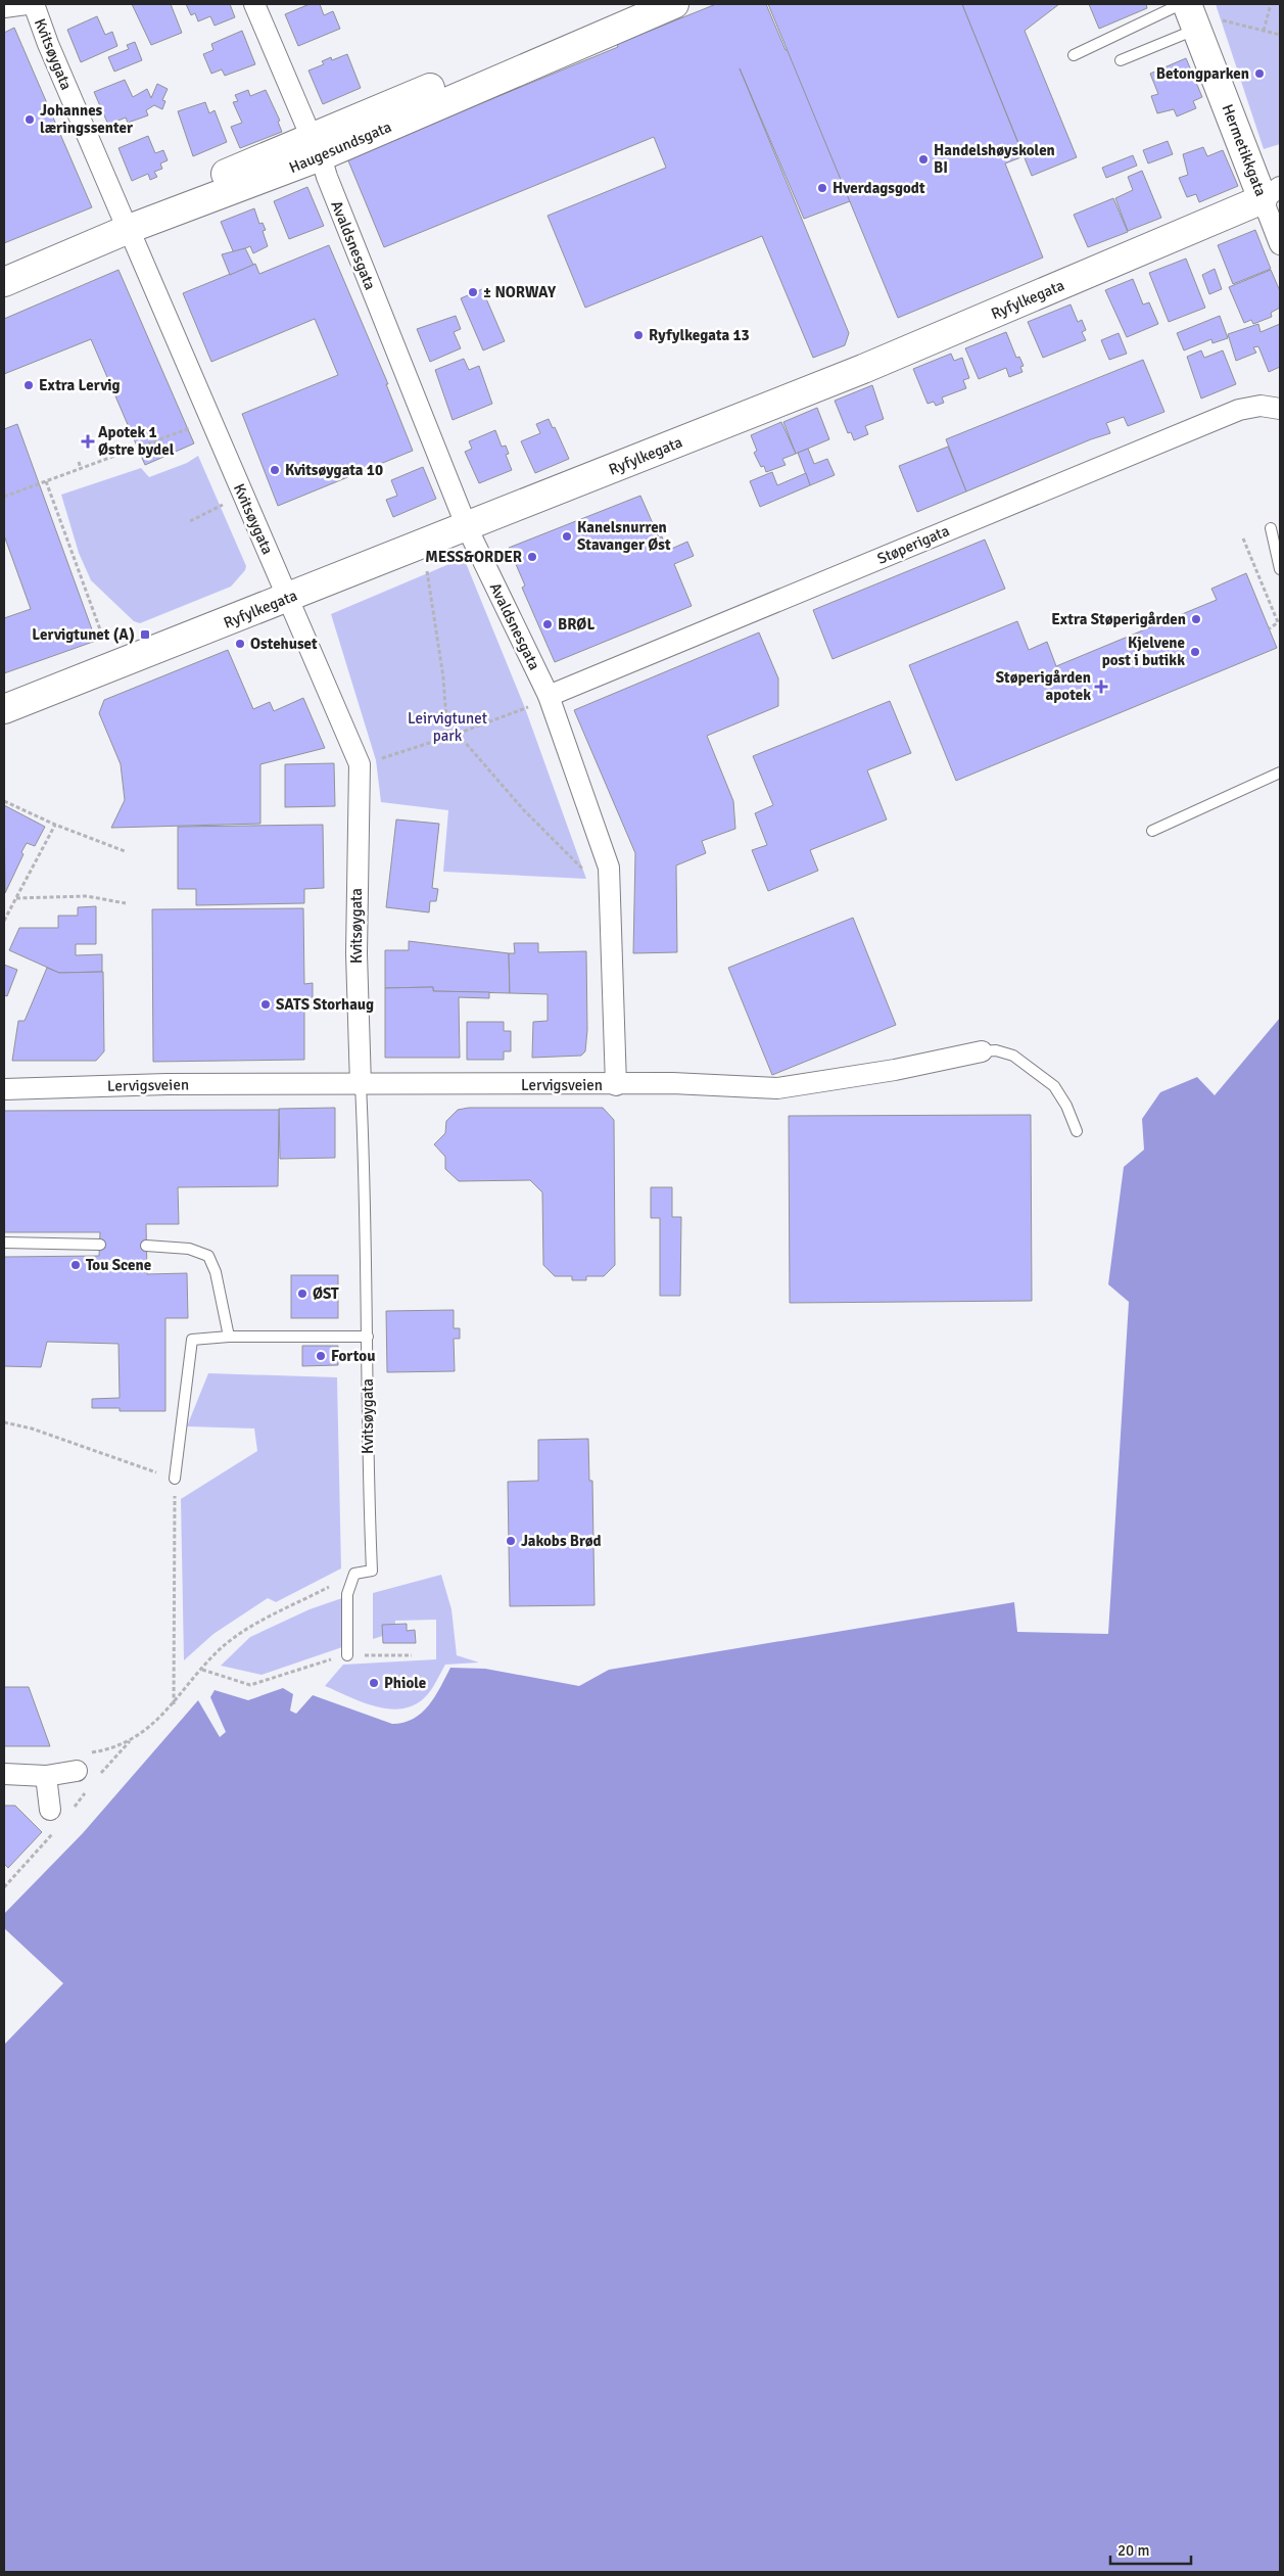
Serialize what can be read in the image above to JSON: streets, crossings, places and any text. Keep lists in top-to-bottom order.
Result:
{
  "streets": {
    "street": [
      "Kvitsøygata",
      "Haugesundsgata",
      "Hermetikkgata",
      "Avaldsnesgata",
      "Ryfylkegata",
      "Støperigata",
      "Lervigsveien"
    ]
  },
  "crossings": [
    ["Kvitsøygata", "Haugesundsgata"],
    ["Kvitsøygata", "Ryfylkegata"],
    ["Kvitsøygata", "Lervigsveien"],
    ["Haugesundsgata", "Avaldsnesgata"],
    ["Hermetikkgata", "Ryfylkegata"],
    ["Avaldsnesgata", "Ryfylkegata"],
    ["Avaldsnesgata", "Støperigata"],
    ["Avaldsnesgata", "Lervigsveien"]
  ],
  "parks": ["Leirvigtunet park"],
  "places": {
    "other": [
      "Betongparken",
      "Johannes læringssenter",
      "Handelshøyskolen BI",
      "Hverdagsgodt",
      "± NORWAY",
      "Ryfylkegata 13",
      "Extra Lervig",
      "Kvitsøygata 10",
      "Kanelsnurren Stavanger Øst",
      "MESS&ORDER",
      "Extra Støperigården",
      "BRØL",
      "Ostehuset",
      "Kjelvene post i butikk",
      "SATS Storhaug",
      "Tou Scene",
      "ØST",
      "Fortou",
      "Jakobs Brød",
      "Phiole"
    ],
    "health": ["Apotek 1 Østre bydel", "Støperigården apotek"],
    "transit": ["Lervigtunet (A)"]
  },
  "scale_bar": "20 m"
}
